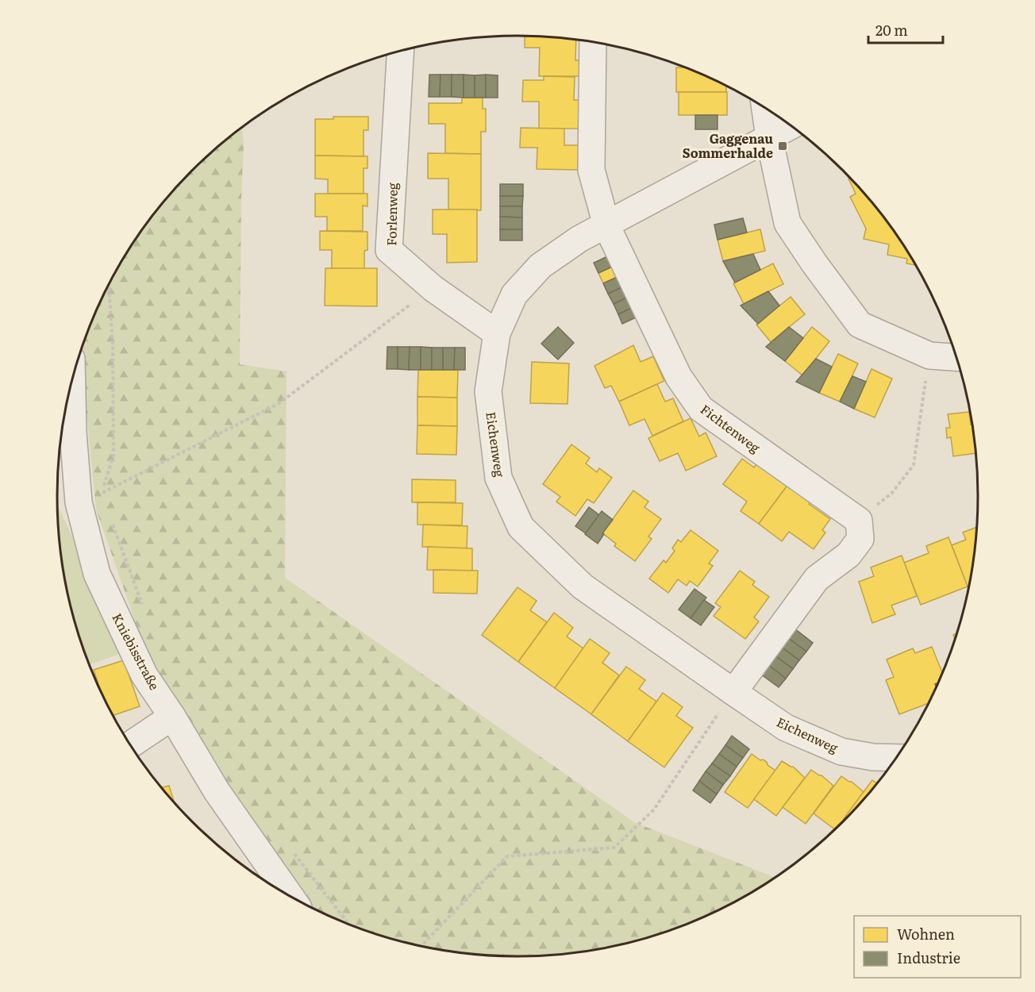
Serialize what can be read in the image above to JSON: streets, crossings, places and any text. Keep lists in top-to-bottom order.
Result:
{
  "streets": {
    "street": [
      "Forlenweg",
      "Fichtenweg",
      "Eichenweg",
      "Kniebisstraße"
    ]
  },
  "crossings": [
    ["Forlenweg", "Eichenweg"],
    ["Fichtenweg", "Eichenweg"]
  ],
  "places": {
    "transit": ["Gaggenau Sommerhalde"]
  },
  "legend": ["Wohnen", "Industrie"],
  "scale_bar": "20 m"
}
